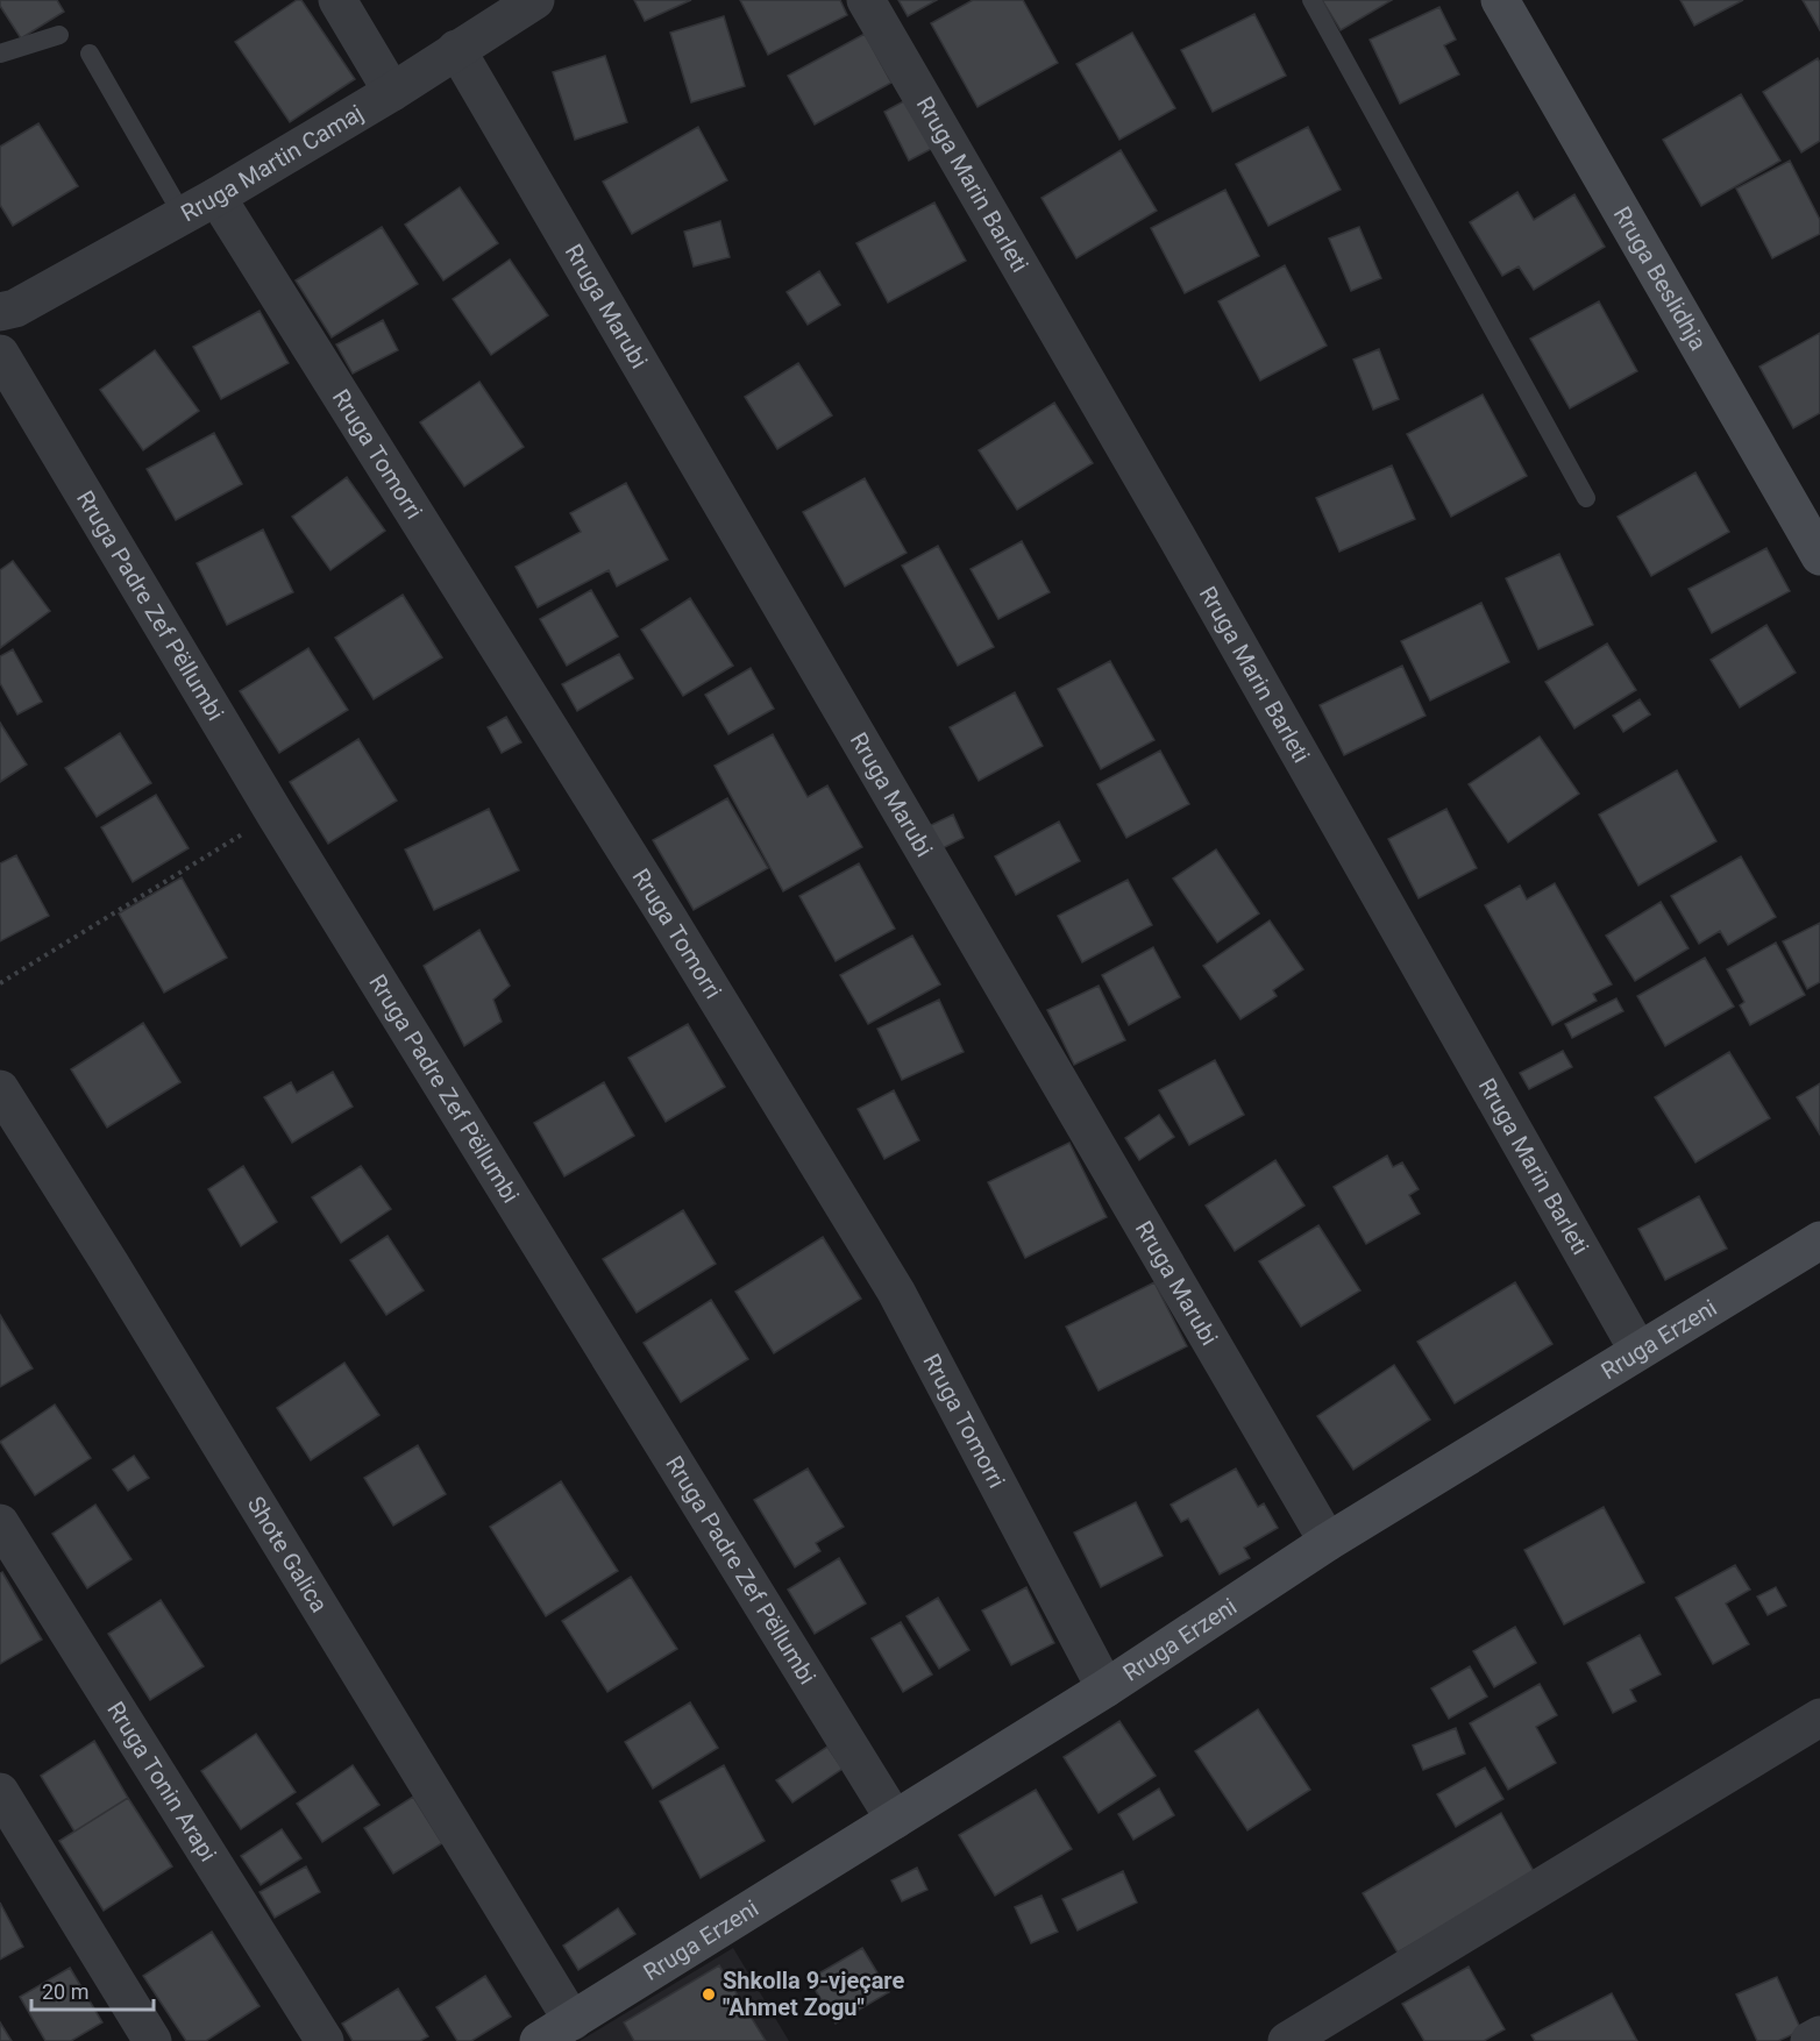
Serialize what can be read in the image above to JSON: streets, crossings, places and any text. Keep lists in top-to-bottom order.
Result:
{
  "streets": {
    "street": [
      "Rruga Martin Camaj",
      "Rruga Marin Barleti",
      "Rruga Beslidhja",
      "Rruga Marubi",
      "Rruga Tomorri",
      "Rruga Padre Zef Pëllumbi",
      "Rruga Erzeni",
      "Shote Galica",
      "Rruga Tonin Arapi"
    ]
  },
  "crossings": [
    ["Rruga Martin Camaj", "Rruga Marubi"],
    ["Rruga Martin Camaj", "Rruga Tomorri"],
    ["Rruga Marin Barleti", "Rruga Erzeni"],
    ["Rruga Marubi", "Rruga Erzeni"],
    ["Rruga Tomorri", "Rruga Erzeni"],
    ["Rruga Padre Zef Pëllumbi", "Rruga Erzeni"],
    ["Rruga Erzeni", "Shote Galica"]
  ],
  "places": ["Shkolla 9-vjeçare \"Ahmet Zogu\""],
  "scale_bar": "20 m"
}
